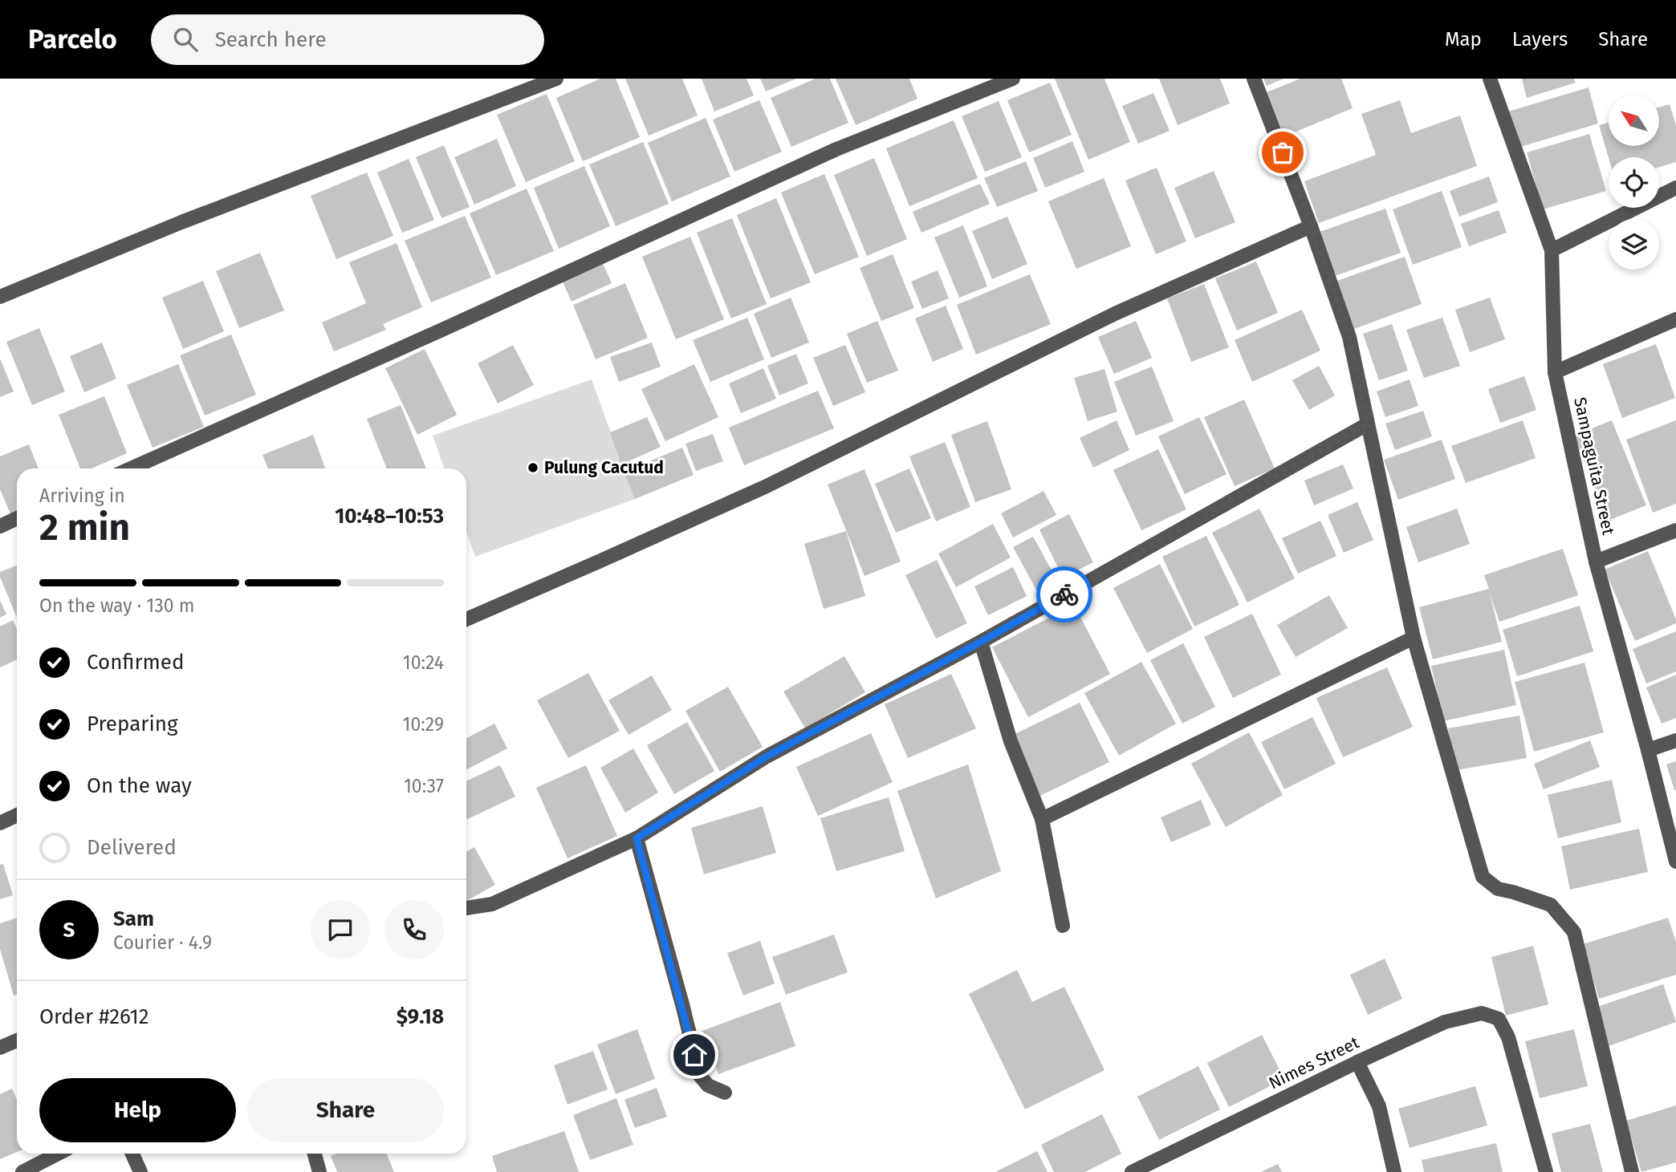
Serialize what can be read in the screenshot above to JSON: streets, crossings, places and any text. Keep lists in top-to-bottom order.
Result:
{
  "streets": {
    "street": ["Sampaguita Street", "Nimes Street"]
  },
  "places": ["Pulung Cacutud"],
  "north": "top left",
  "page": {
    "header": "Parcelo",
    "search": "Search here",
    "nav": ["Map", "Layers", "Share"],
    "heading": ["2 min", "Arriving in", "10:48–10:53"],
    "panel": [
      "Sam",
      "Courier · 4.9",
      "Order #2612",
      "$9.18"
    ],
    "bar": "On the way · 130 m",
    "list": [
      ["Confirmed", "10:24"],
      ["Preparing", "10:29"],
      ["On the way", "10:37"],
      "Delivered"
    ],
    "round": "S",
    "buttons": ["Help", "Share"]
  }
}
